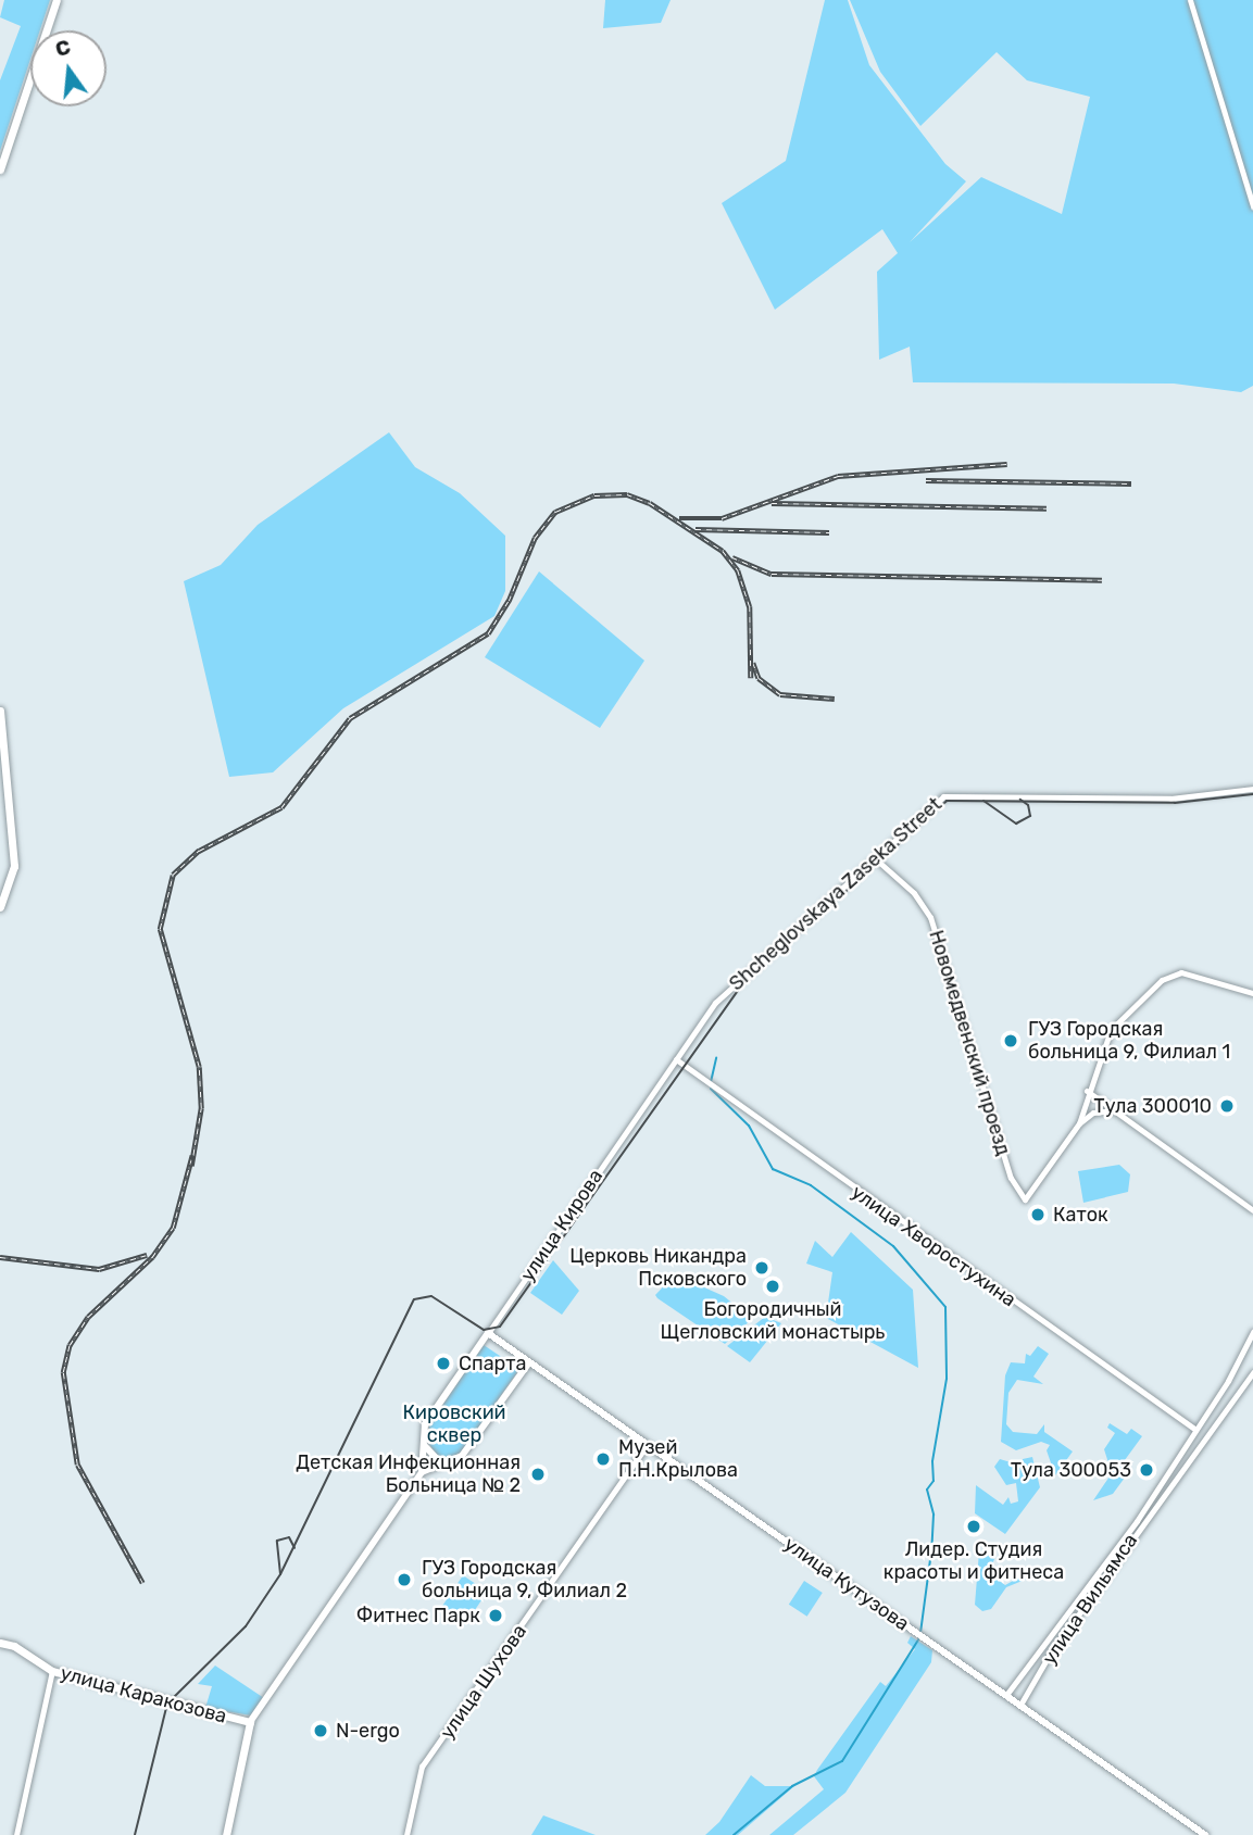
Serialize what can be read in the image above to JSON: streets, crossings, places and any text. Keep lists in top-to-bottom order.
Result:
{
  "streets": {
    "main road": ["улица Кирова", "улица Кутузова", "улица Каракозова"],
    "street": [
      "Shcheglovskaya Zaseka Street",
      "Новомедвенский проезд",
      "улица Хворостухина",
      "улица Вильямса",
      "улица Шухова"
    ]
  },
  "crossings": [
    ["Shcheglovskaya Zaseka Street", "Новомедвенский проезд"],
    ["Shcheglovskaya Zaseka Street", "улица Кирова"],
    ["улица Кирова", "улица Хворостухина"],
    ["улица Кирова", "улица Кутузова"],
    ["улица Хворостухина", "улица Вильямса"],
    ["улица Кутузова", "улица Вильямса"],
    ["улица Кутузова", "улица Шухова"]
  ],
  "parks": ["Кировский сквер"],
  "places": [
    "ГУЗ Городская больница 9, Филиал 1",
    "Тула 300010",
    "Каток",
    "Церковь Никандра Псковского",
    "Богородичный Щегловский монастырь",
    "Спарта",
    "Музей П.Н.Крылова",
    "Тула 300053",
    "Детская Инфекционная Больница № 2",
    "Лидер. Студия красоты и фитнеса",
    "ГУЗ Городская больница 9, Филиал 2",
    "Фитнес Парк",
    "N-ergo"
  ],
  "north": "top"
}
